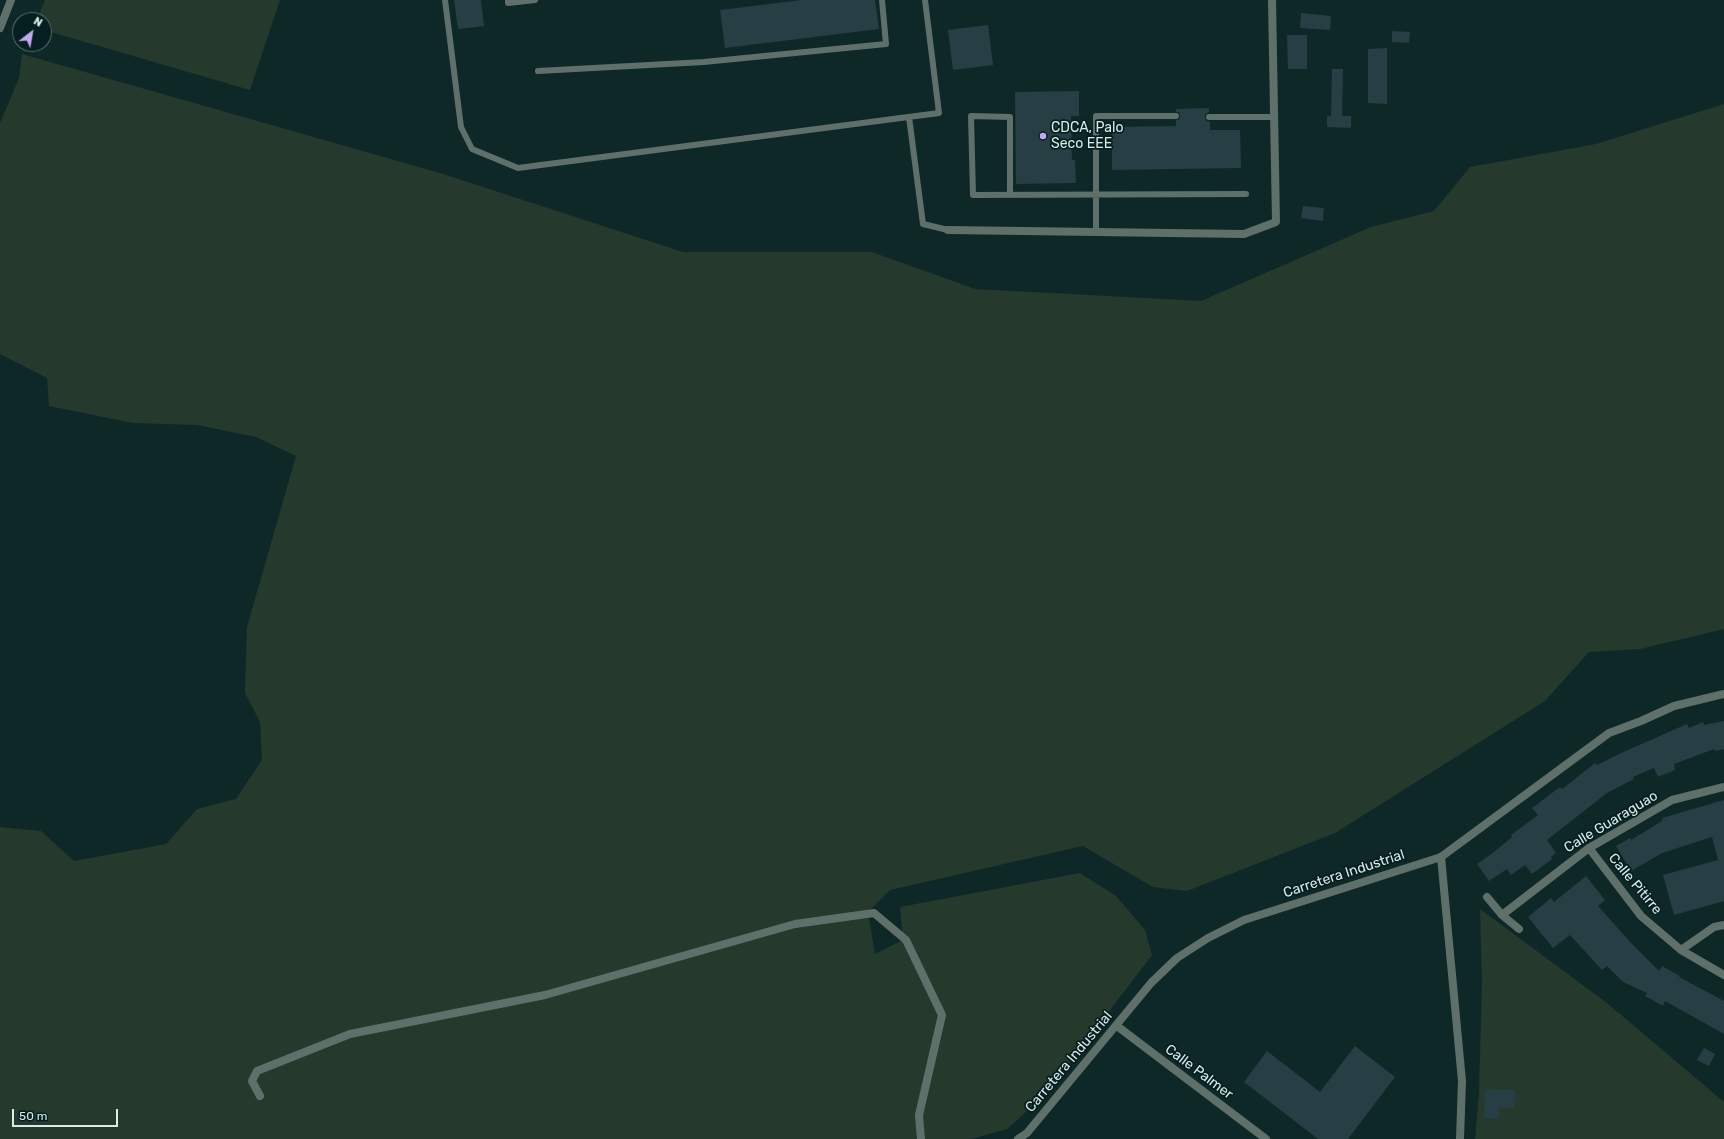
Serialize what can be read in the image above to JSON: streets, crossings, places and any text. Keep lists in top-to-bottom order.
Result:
{
  "streets": {
    "street": [
      "Calle Guaraguao",
      "Carretera Industrial",
      "Calle Pitirre",
      "Calle Palmer"
    ]
  },
  "crossings": [
    ["Calle Guaraguao", "Calle Pitirre"],
    ["Carretera Industrial", "Calle Palmer"]
  ],
  "places": ["CDCA, Palo Seco EEE"],
  "scale_bar": "50 m",
  "north": "top right"
}
